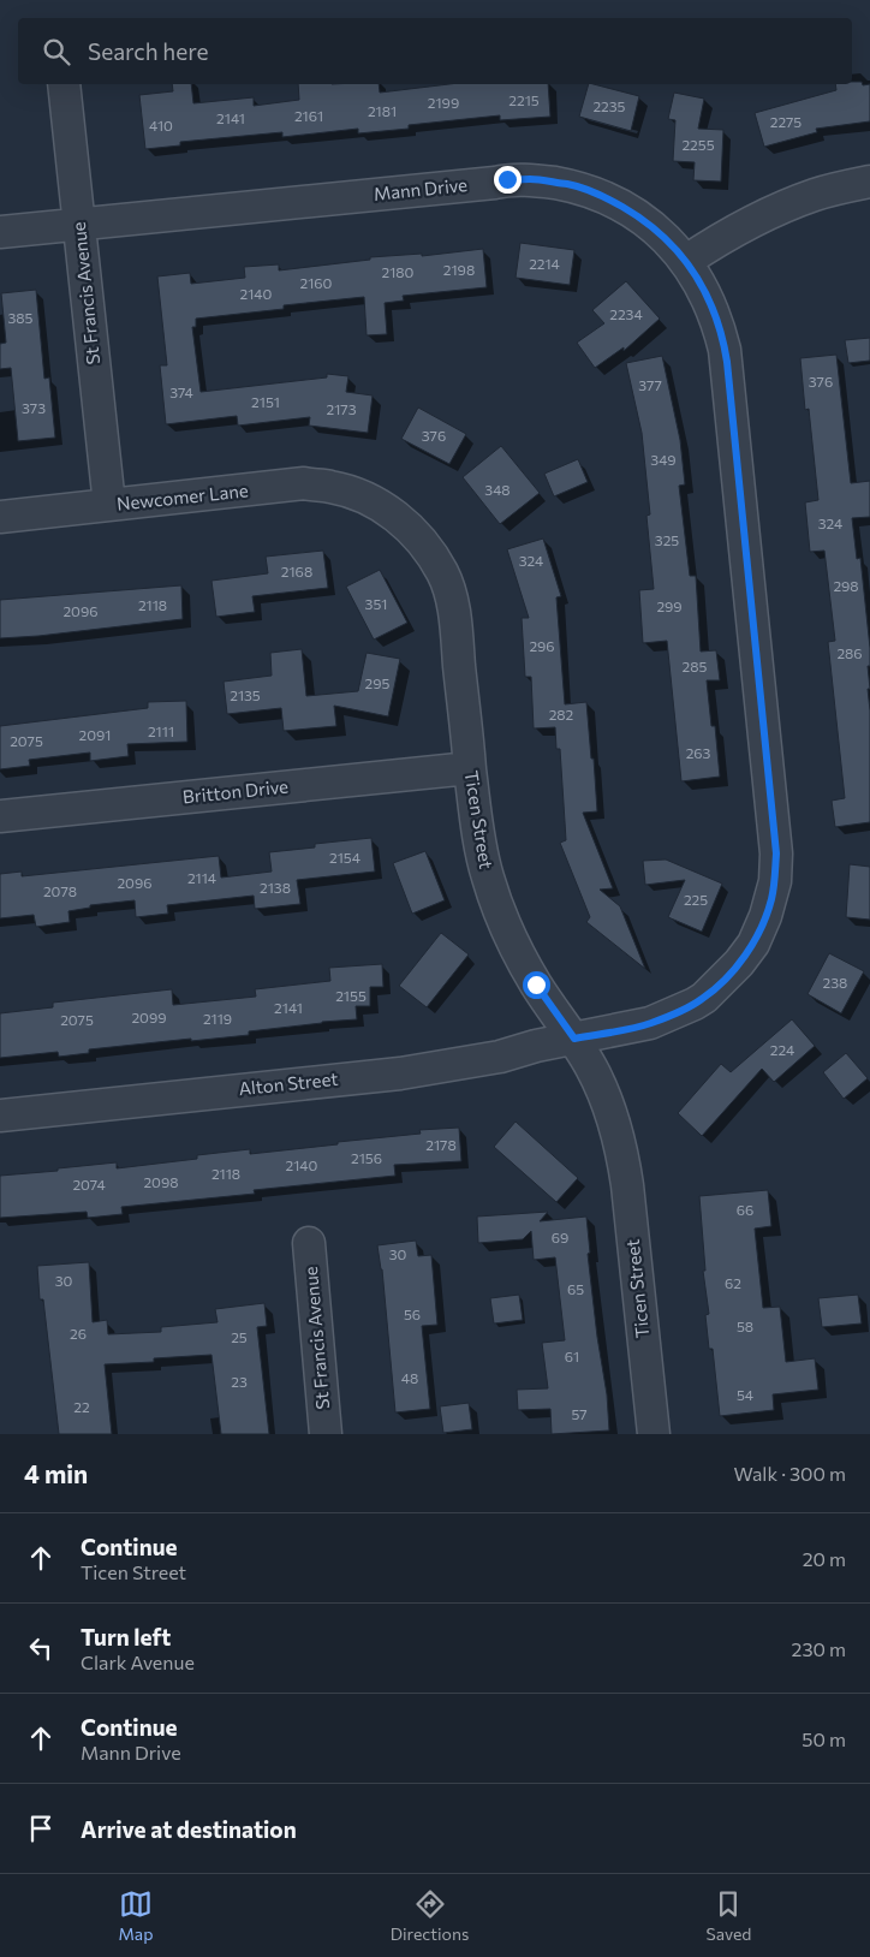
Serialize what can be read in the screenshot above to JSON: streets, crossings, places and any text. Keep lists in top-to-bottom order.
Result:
{
  "streets": {
    "street": [
      "Mann Drive",
      "St Francis Avenue",
      "Newcomer Lane",
      "Britton Drive",
      "Ticen Street",
      "Alton Street"
    ]
  },
  "crossings": [
    ["Mann Drive", "St Francis Avenue"],
    ["Mann Drive", "Ticen Street"],
    ["Mann Drive", "Alton Street"],
    ["St Francis Avenue", "Newcomer Lane"],
    ["Newcomer Lane", "Ticen Street"],
    ["Britton Drive", "Ticen Street"],
    ["Ticen Street", "Alton Street"]
  ],
  "house_numbers": [
    "2215",
    "2199",
    "2235",
    "2181",
    "2161",
    "2141",
    "2275",
    "410",
    "2255",
    "2214",
    "2198",
    "2180",
    "2160",
    "2140",
    "2234",
    "385",
    "376",
    "377",
    "374",
    "2151",
    "373",
    "2173",
    "376",
    "349",
    "348",
    "324",
    "325",
    "324",
    "2168",
    "298",
    "351",
    "2118",
    "299",
    "2096",
    "296",
    "286",
    "285",
    "295",
    "2135",
    "282",
    "2111",
    "2091",
    "2075",
    "263",
    "2154",
    "2114",
    "2096",
    "2138",
    "2078",
    "225",
    "238",
    "2155",
    "2141",
    "2099",
    "2119",
    "2075",
    "224",
    "2178",
    "2156",
    "2140",
    "2118",
    "2098",
    "2074",
    "66",
    "69",
    "30",
    "30",
    "62",
    "65",
    "56",
    "58",
    "26",
    "25",
    "61",
    "48",
    "23",
    "54",
    "22",
    "57"
  ],
  "page": {
    "search": "Search here",
    "heading": ["4 min", "Walk · 300 m"],
    "list": [
      ["Continue", "Ticen Street", "20 m"],
      ["Turn left", "Clark Avenue", "230 m"],
      ["Continue", "Mann Drive", "50 m"],
      "Arrive at destination"
    ],
    "nav": ["Map", "Directions", "Saved"]
  }
}
